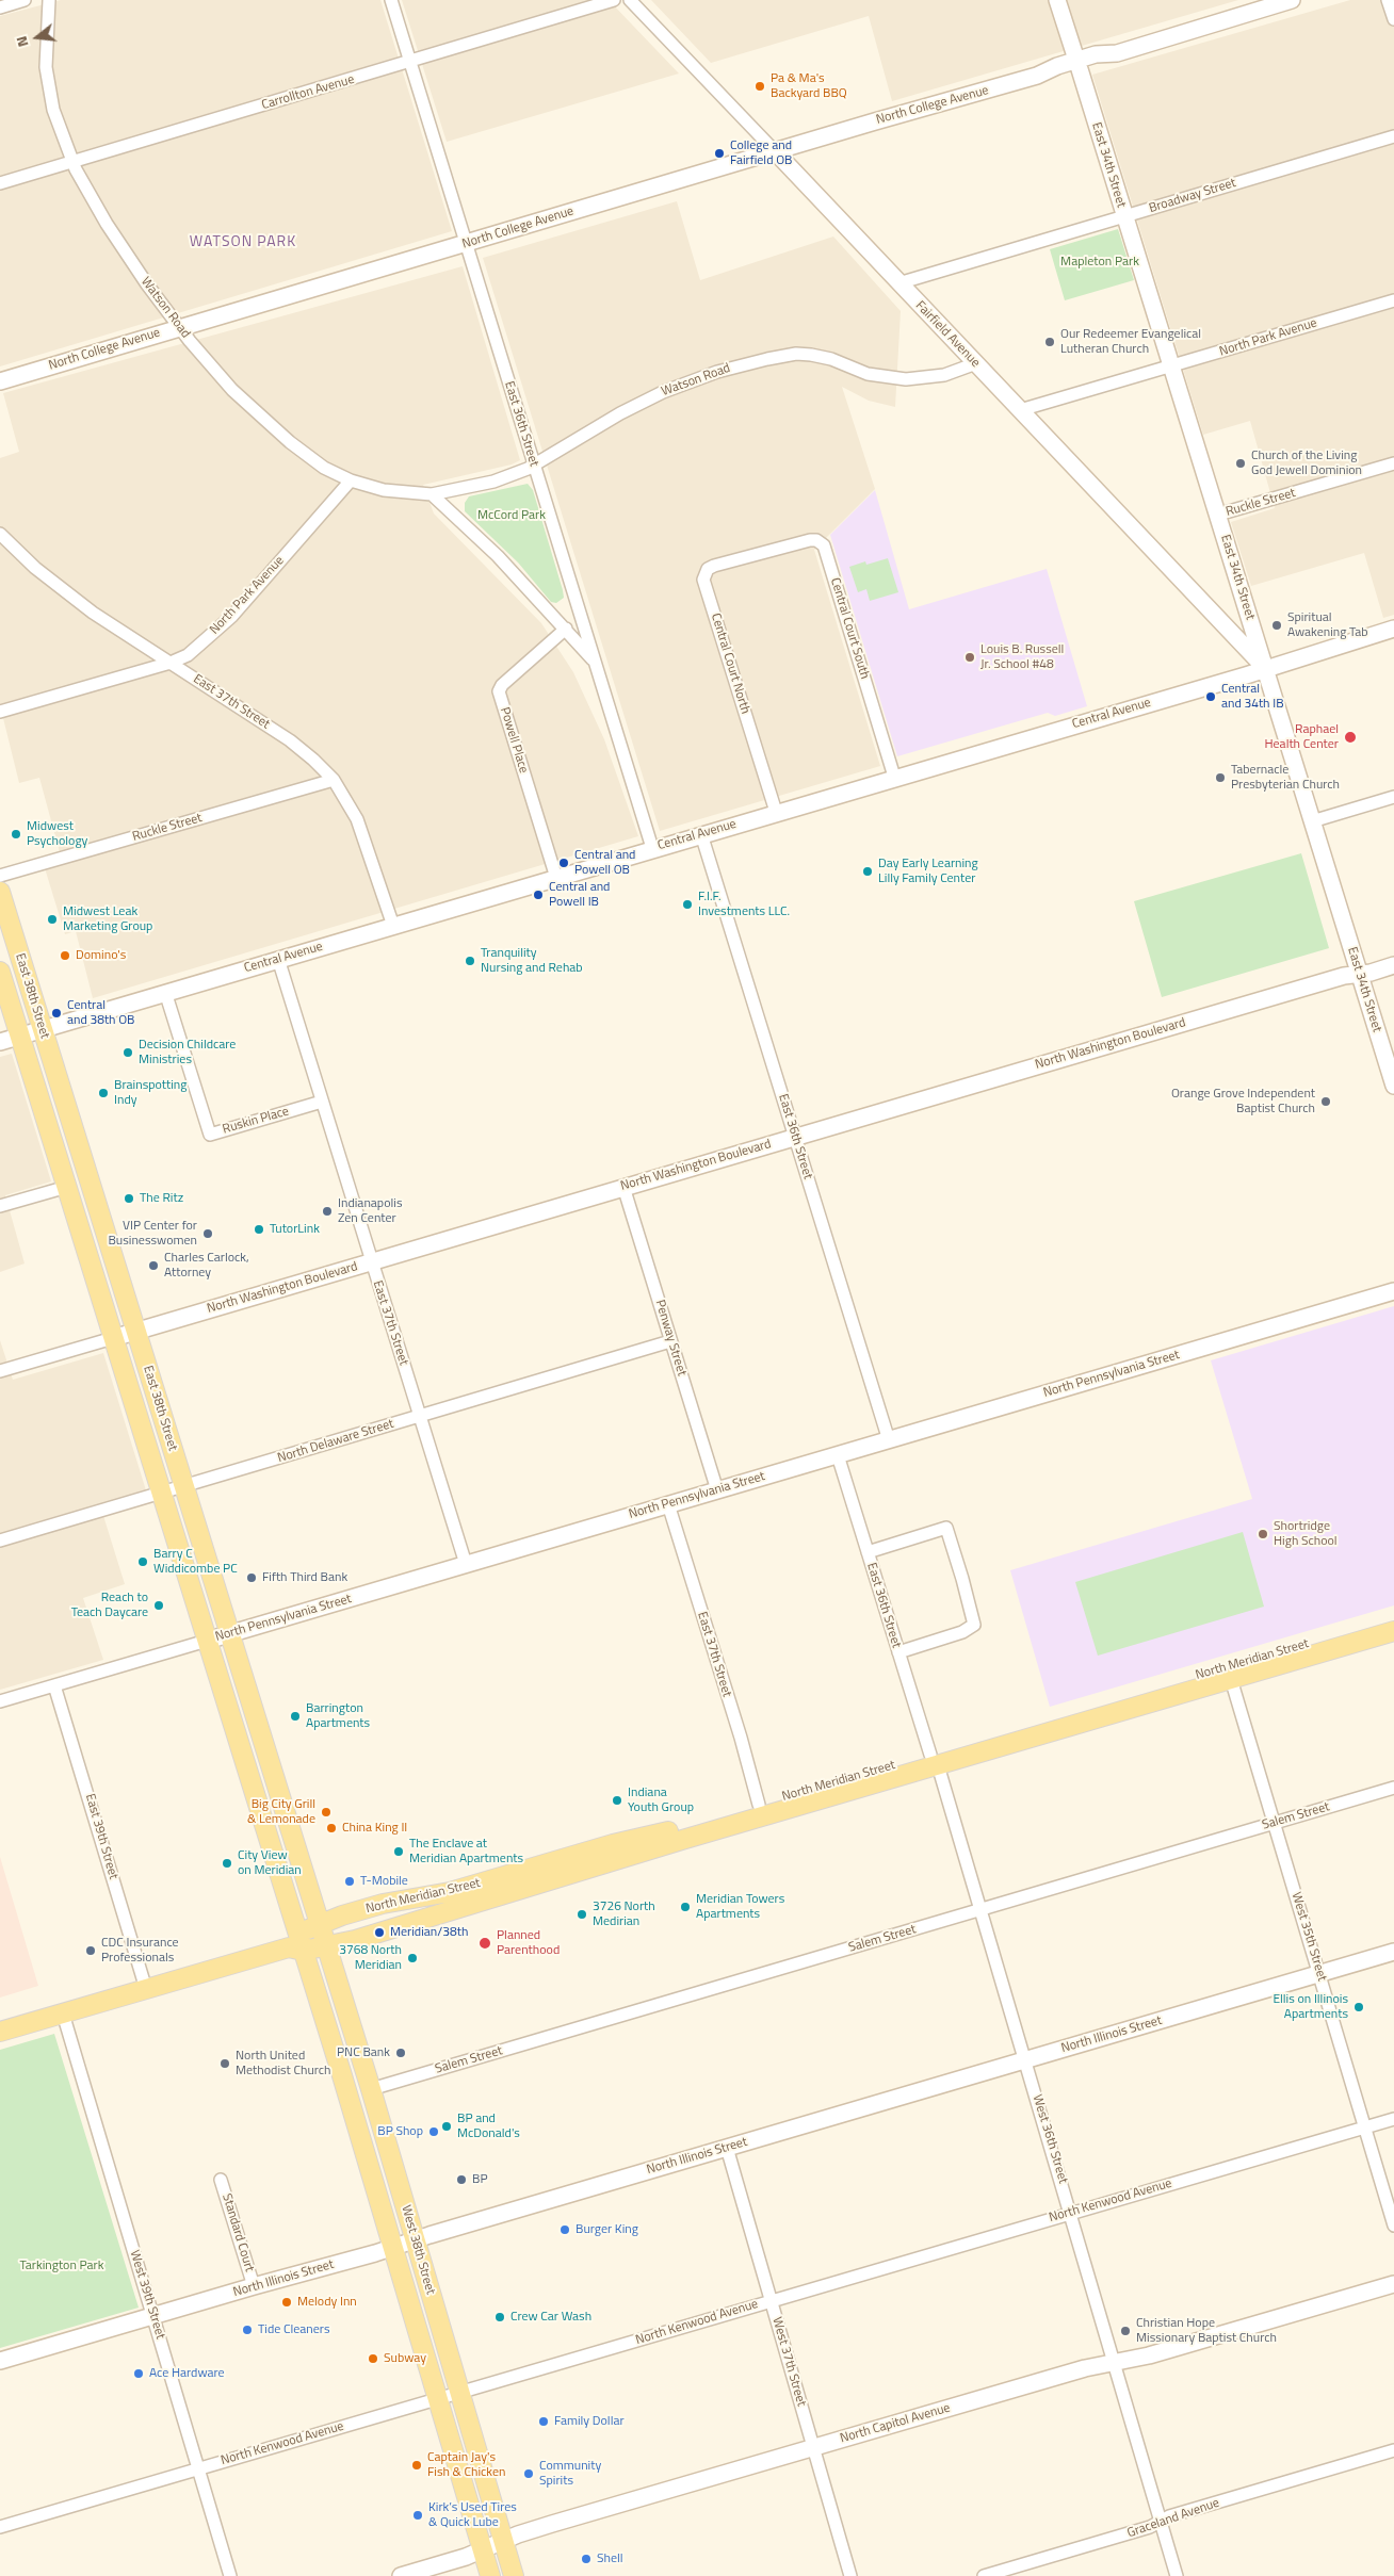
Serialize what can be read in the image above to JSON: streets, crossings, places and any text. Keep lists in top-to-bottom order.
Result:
{
  "streets": {
    "main road": [
      "North College Avenue",
      "East 34th Street",
      "Fairfield Avenue",
      "Central Avenue",
      "East 38th Street",
      "North Washington Boulevard",
      "North Pennsylvania Street",
      "North Meridian Street",
      "North Illinois Street",
      "West 38th Street",
      "North Capitol Avenue"
    ],
    "street": [
      "Carrollton Avenue",
      "Broadway Street",
      "Watson Road",
      "North Park Avenue",
      "East 36th Street",
      "Ruckle Street",
      "Central Court South",
      "Central Court North",
      "East 37th Street",
      "Powell Place",
      "Ruskin Place",
      "Penway Street",
      "North Delaware Street",
      "Salem Street",
      "East 39th Street",
      "West 35th Street",
      "West 36th Street",
      "North Kenwood Avenue",
      "Standard Court",
      "West 39th Street",
      "West 37th Street",
      "Graceland Avenue"
    ]
  },
  "crossings": [
    ["Carrollton Avenue", "Watson Road"],
    ["Carrollton Avenue", "East 36th Street"],
    ["North College Avenue", "East 34th Street"],
    ["North College Avenue", "Watson Road"],
    ["North College Avenue", "Fairfield Avenue"],
    ["North College Avenue", "East 36th Street"],
    ["East 34th Street", "Broadway Street"],
    ["East 34th Street", "Fairfield Avenue"],
    ["East 34th Street", "North Park Avenue"],
    ["East 34th Street", "Ruckle Street"],
    ["East 34th Street", "Central Avenue"],
    ["East 34th Street", "North Washington Boulevard"],
    ["Broadway Street", "Fairfield Avenue"],
    ["Watson Road", "Fairfield Avenue"],
    ["Watson Road", "North Park Avenue"],
    ["Watson Road", "East 36th Street"],
    ["Fairfield Avenue", "North Park Avenue"],
    ["Fairfield Avenue", "Central Avenue"],
    ["North Park Avenue", "East 37th Street"],
    ["East 36th Street", "Central Avenue"],
    ["East 36th Street", "North Washington Boulevard"],
    ["East 36th Street", "North Pennsylvania Street"],
    ["East 36th Street", "North Meridian Street"],
    ["East 36th Street", "West 36th Street"],
    ["Ruckle Street", "East 37th Street"],
    ["Central Court South", "Central Court North"],
    ["Central Court South", "Central Avenue"],
    ["Central Court North", "Central Avenue"],
    ["East 37th Street", "Central Avenue"],
    ["East 37th Street", "North Washington Boulevard"],
    ["East 37th Street", "Ruskin Place"],
    ["East 37th Street", "North Pennsylvania Street"],
    ["East 37th Street", "North Delaware Street"],
    ["East 37th Street", "North Meridian Street"],
    ["Central Avenue", "Powell Place"],
    ["Central Avenue", "East 38th Street"],
    ["Central Avenue", "Ruskin Place"],
    ["East 38th Street", "North Washington Boulevard"],
    ["East 38th Street", "North Pennsylvania Street"],
    ["East 38th Street", "North Delaware Street"],
    ["East 38th Street", "North Meridian Street"],
    ["East 38th Street", "West 38th Street"],
    ["North Washington Boulevard", "Penway Street"],
    ["Penway Street", "North Pennsylvania Street"],
    ["Penway Street", "North Delaware Street"],
    ["North Pennsylvania Street", "East 39th Street"],
    ["North Meridian Street", "East 39th Street"],
    ["North Meridian Street", "West 35th Street"],
    ["North Meridian Street", "West 36th Street"],
    ["North Meridian Street", "West 38th Street"],
    ["North Meridian Street", "West 39th Street"],
    ["Salem Street", "West 35th Street"],
    ["Salem Street", "West 36th Street"],
    ["Salem Street", "West 38th Street"],
    ["West 35th Street", "North Illinois Street"],
    ["West 35th Street", "North Kenwood Avenue"],
    ["North Illinois Street", "West 36th Street"],
    ["North Illinois Street", "Standard Court"],
    ["North Illinois Street", "West 38th Street"],
    ["North Illinois Street", "West 39th Street"],
    ["North Illinois Street", "West 37th Street"],
    ["West 36th Street", "North Kenwood Avenue"],
    ["West 36th Street", "North Capitol Avenue"],
    ["West 36th Street", "Graceland Avenue"],
    ["North Kenwood Avenue", "West 38th Street"],
    ["North Kenwood Avenue", "West 39th Street"],
    ["North Kenwood Avenue", "West 37th Street"],
    ["West 38th Street", "North Capitol Avenue"],
    ["West 37th Street", "North Capitol Avenue"]
  ],
  "districts": ["WATSON PARK"],
  "parks": ["Mapleton Park", "McCord Park", "Tarkington Park"],
  "places": [
    "Pa & Ma's Backyard BBQ",
    "College and Fairfield OB",
    "Our Redeemer Evangelical Lutheran Church",
    "Church of the Living God Jewell Dominion",
    "Spiritual Awakening Tab",
    "Louis B. Russell Jr. School #48",
    "Central and 34th IB",
    "Raphael Health Center",
    "Tabernacle Presbyterian Church",
    "Midwest Psychology",
    "Central and Powell OB",
    "Day Early Learning Lilly Family Center",
    "Central and Powell IB",
    "F.I.F. Investments LLC.",
    "Midwest Leak Marketing Group",
    "Domino's",
    "Tranquility Nursing and Rehab",
    "Central and 38th OB",
    "Decision Childcare Ministries",
    "Brainspotting Indy",
    "Orange Grove Independent Baptist Church",
    "The Ritz",
    "Indianapolis Zen Center",
    "TutorLink",
    "VIP Center for Businesswomen",
    "Charles Carlock, Attorney",
    "Shortridge High School",
    "Barry C Widdicombe PC",
    "Fifth Third Bank",
    "Reach to Teach Daycare",
    "Barrington Apartments",
    "Indiana Youth Group",
    "Big City Grill & Lemonade",
    "China King II",
    "The Enclave at Meridian Apartments",
    "City View on Meridian",
    "T-Mobile",
    "Meridian Towers Apartments",
    "3726 North Medirian",
    "Meridian/38th",
    "Planned Parenthood",
    "CDC Insurance Professionals",
    "3768 North Meridian",
    "Ellis on Illinois Apartments",
    "PNC Bank",
    "North United Methodist Church",
    "BP and McDonald's",
    "BP Shop",
    "BP",
    "Burger King",
    "Melody Inn",
    "Crew Car Wash",
    "Tide Cleaners",
    "Christian Hope Missionary Baptist Church",
    "Subway",
    "Ace Hardware",
    "Family Dollar",
    "Captain Jay's Fish & Chicken",
    "Community Spirits",
    "Kirk’s Used Tires & Quick Lube",
    "Shell"
  ],
  "north": "left"
}
